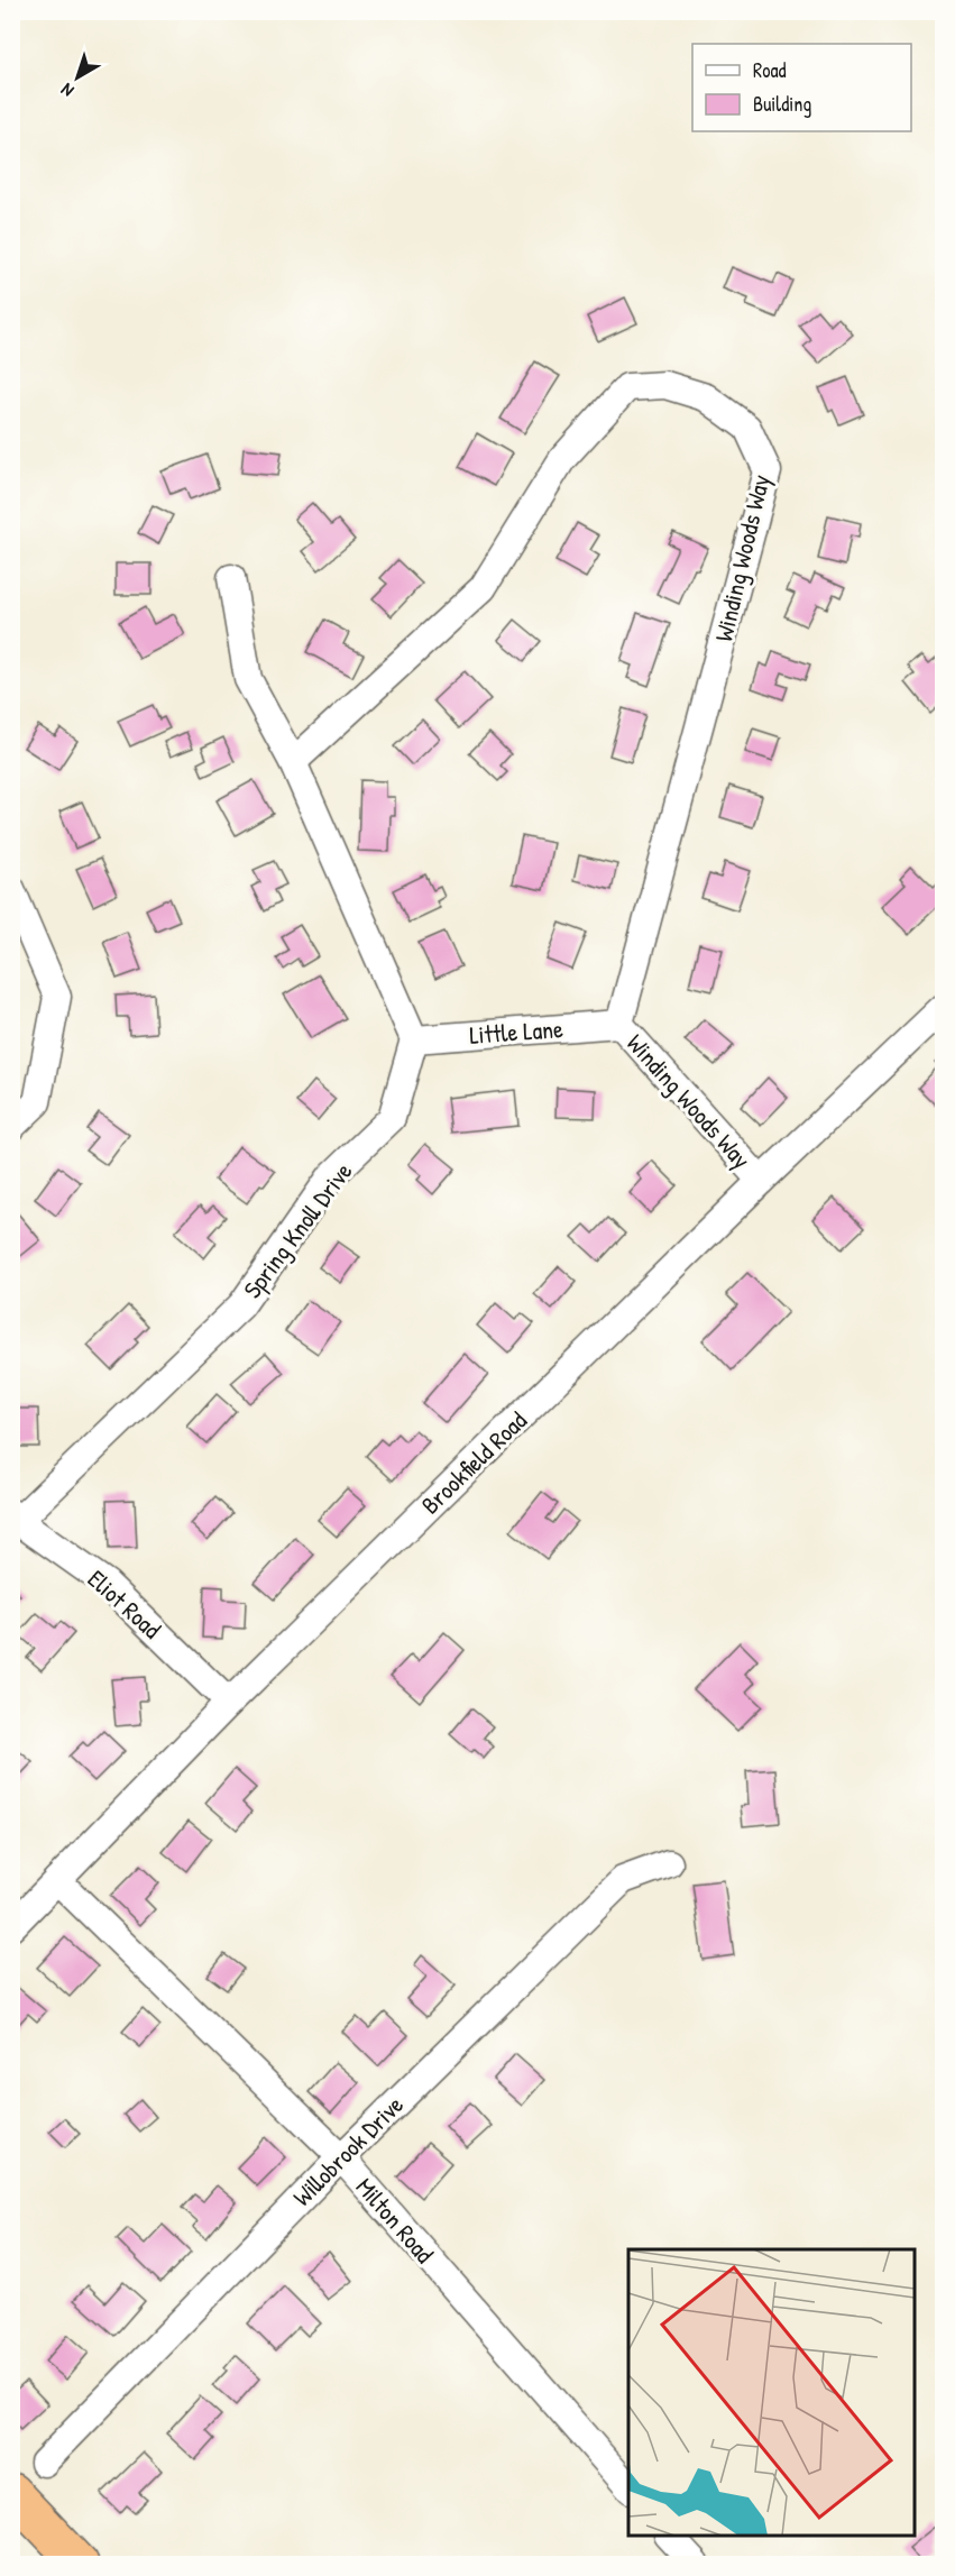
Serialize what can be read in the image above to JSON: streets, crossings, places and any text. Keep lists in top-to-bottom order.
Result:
{
  "streets": {
    "street": [
      "Winding Woods Way",
      "Little Lane",
      "Spring Knoll Drive",
      "Brookfield Road",
      "Eliot Road",
      "Willobrook Drive",
      "Milton Road"
    ]
  },
  "crossings": [
    ["Winding Woods Way", "Little Lane"],
    ["Winding Woods Way", "Brookfield Road"],
    ["Little Lane", "Spring Knoll Drive"],
    ["Spring Knoll Drive", "Eliot Road"],
    ["Brookfield Road", "Eliot Road"],
    ["Brookfield Road", "Milton Road"],
    ["Willobrook Drive", "Milton Road"]
  ],
  "legend": ["Road", "Building"],
  "north": "bottom left"
}
